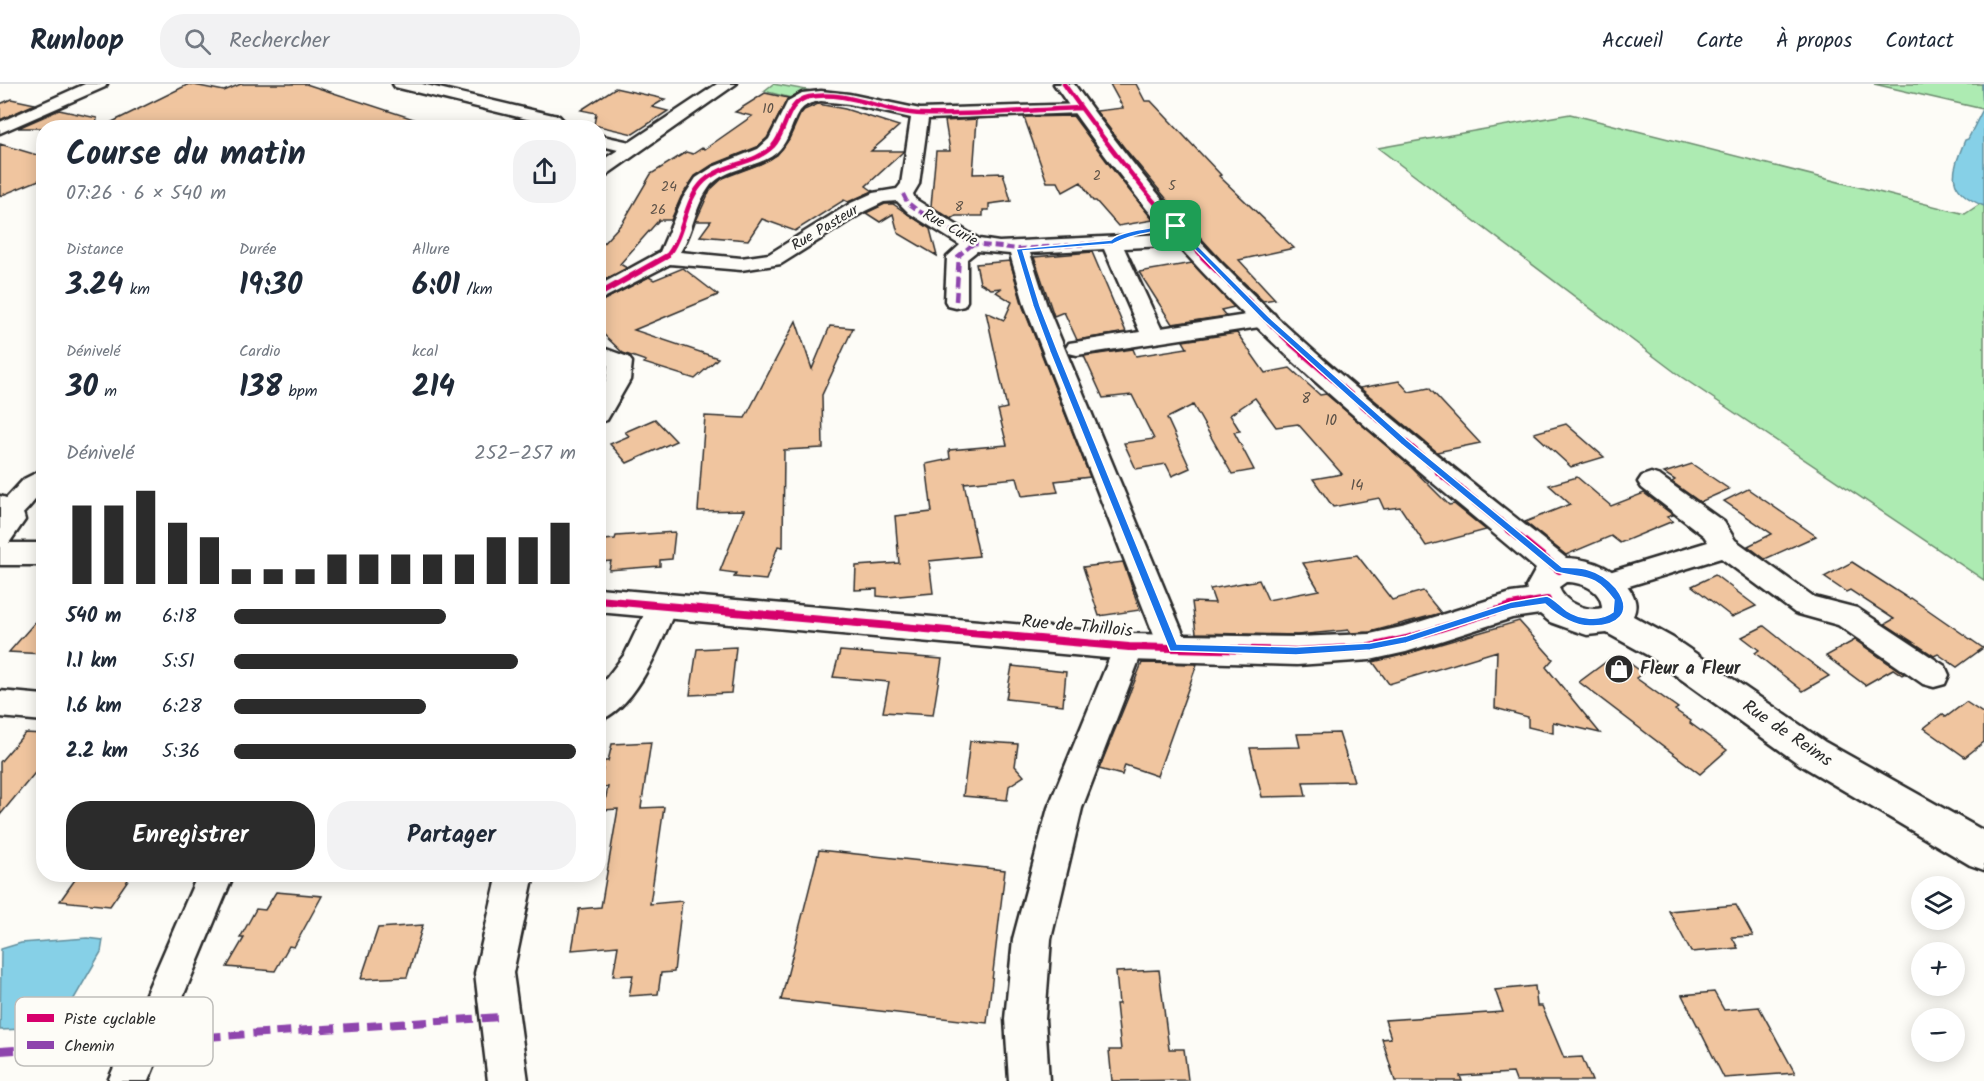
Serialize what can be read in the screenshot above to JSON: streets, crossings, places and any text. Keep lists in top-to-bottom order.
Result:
{
  "streets": {
    "street": [
      "Rue Pasteur",
      "Rue Curie",
      "Rue de Thillois",
      "Rue de Reims"
    ]
  },
  "crossings": [
    ["Rue Pasteur", "Rue Curie"],
    ["Rue de Thillois", "Rue de Reims"]
  ],
  "places": {
    "shop": ["Fleur a Fleur"]
  },
  "house_numbers": [
    "10",
    "2",
    "5",
    "24",
    "8",
    "26",
    "8",
    "10",
    "14"
  ],
  "legend": ["Piste cyclable", "Chemin"],
  "page": {
    "header": "Runloop",
    "search": "Rechercher",
    "nav": [
      "Accueil",
      "Carte",
      "À propos",
      "Contact"
    ],
    "heading": ["Course du matin", "07:26 · 6 × 540 m"],
    "stats": [
      ["Distance", "3.24 km"],
      ["Durée", "19:30"],
      ["Allure", "6:01 /km"],
      ["Dénivelé", "30 m"],
      ["Cardio", "138 bpm"],
      ["kcal", "214"]
    ],
    "chart": ["Dénivelé", "252–257 m"],
    "list": [
      {
        "name": "540 m",
        "note": "6:18"
      },
      {
        "name": "1.1 km",
        "note": "5:51"
      },
      {
        "name": "1.6 km",
        "note": "6:28"
      },
      {
        "name": "2.2 km",
        "note": "5:36"
      }
    ],
    "buttons": ["Enregistrer", "Partager"],
    "map_buttons": ["+", "−"]
  }
}
